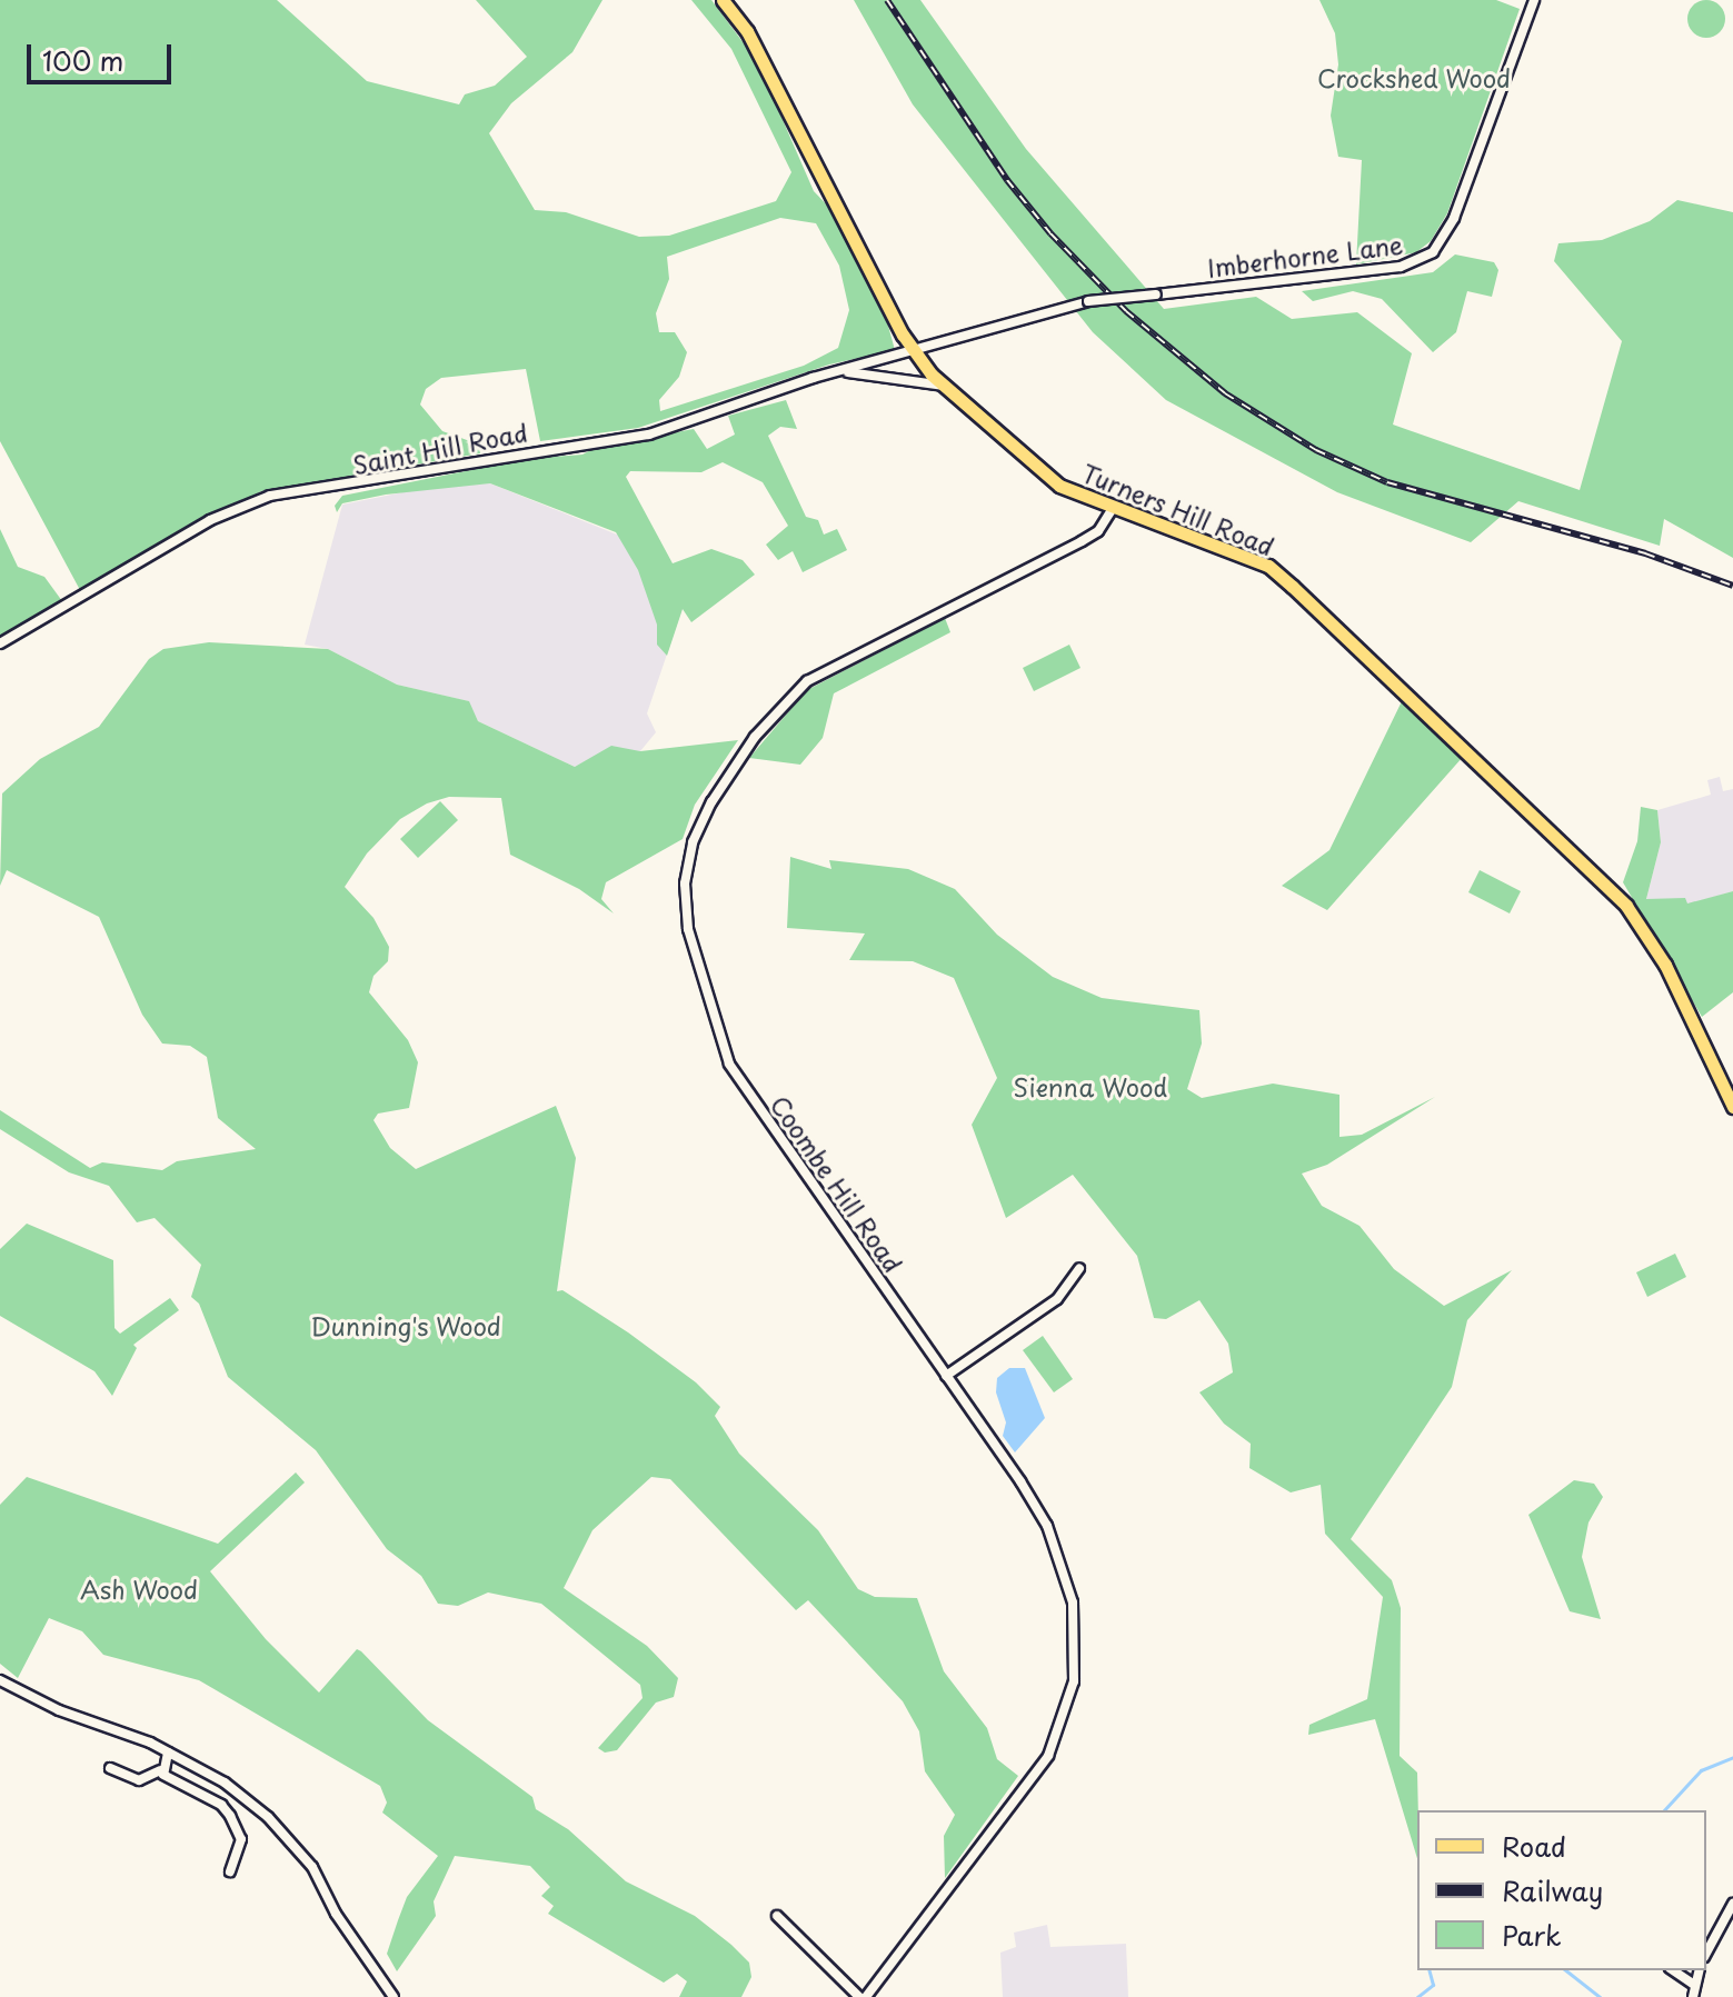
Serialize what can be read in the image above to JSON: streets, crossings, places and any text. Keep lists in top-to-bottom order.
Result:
{
  "streets": {
    "main road": ["Turners Hill Road"],
    "street": ["Imberhorne Lane", "Saint Hill Road", "Coombe Hill Road"]
  },
  "crossings": [
    ["Imberhorne Lane", "Saint Hill Road"],
    ["Imberhorne Lane", "Turners Hill Road"],
    ["Saint Hill Road", "Turners Hill Road"],
    ["Turners Hill Road", "Coombe Hill Road"]
  ],
  "parks": [
    "Crockshed Wood",
    "Sienna Wood",
    "Dunning's Wood",
    "Ash Wood"
  ],
  "legend": ["Road", "Railway", "Park"],
  "scale_bar": "100 m"
}
